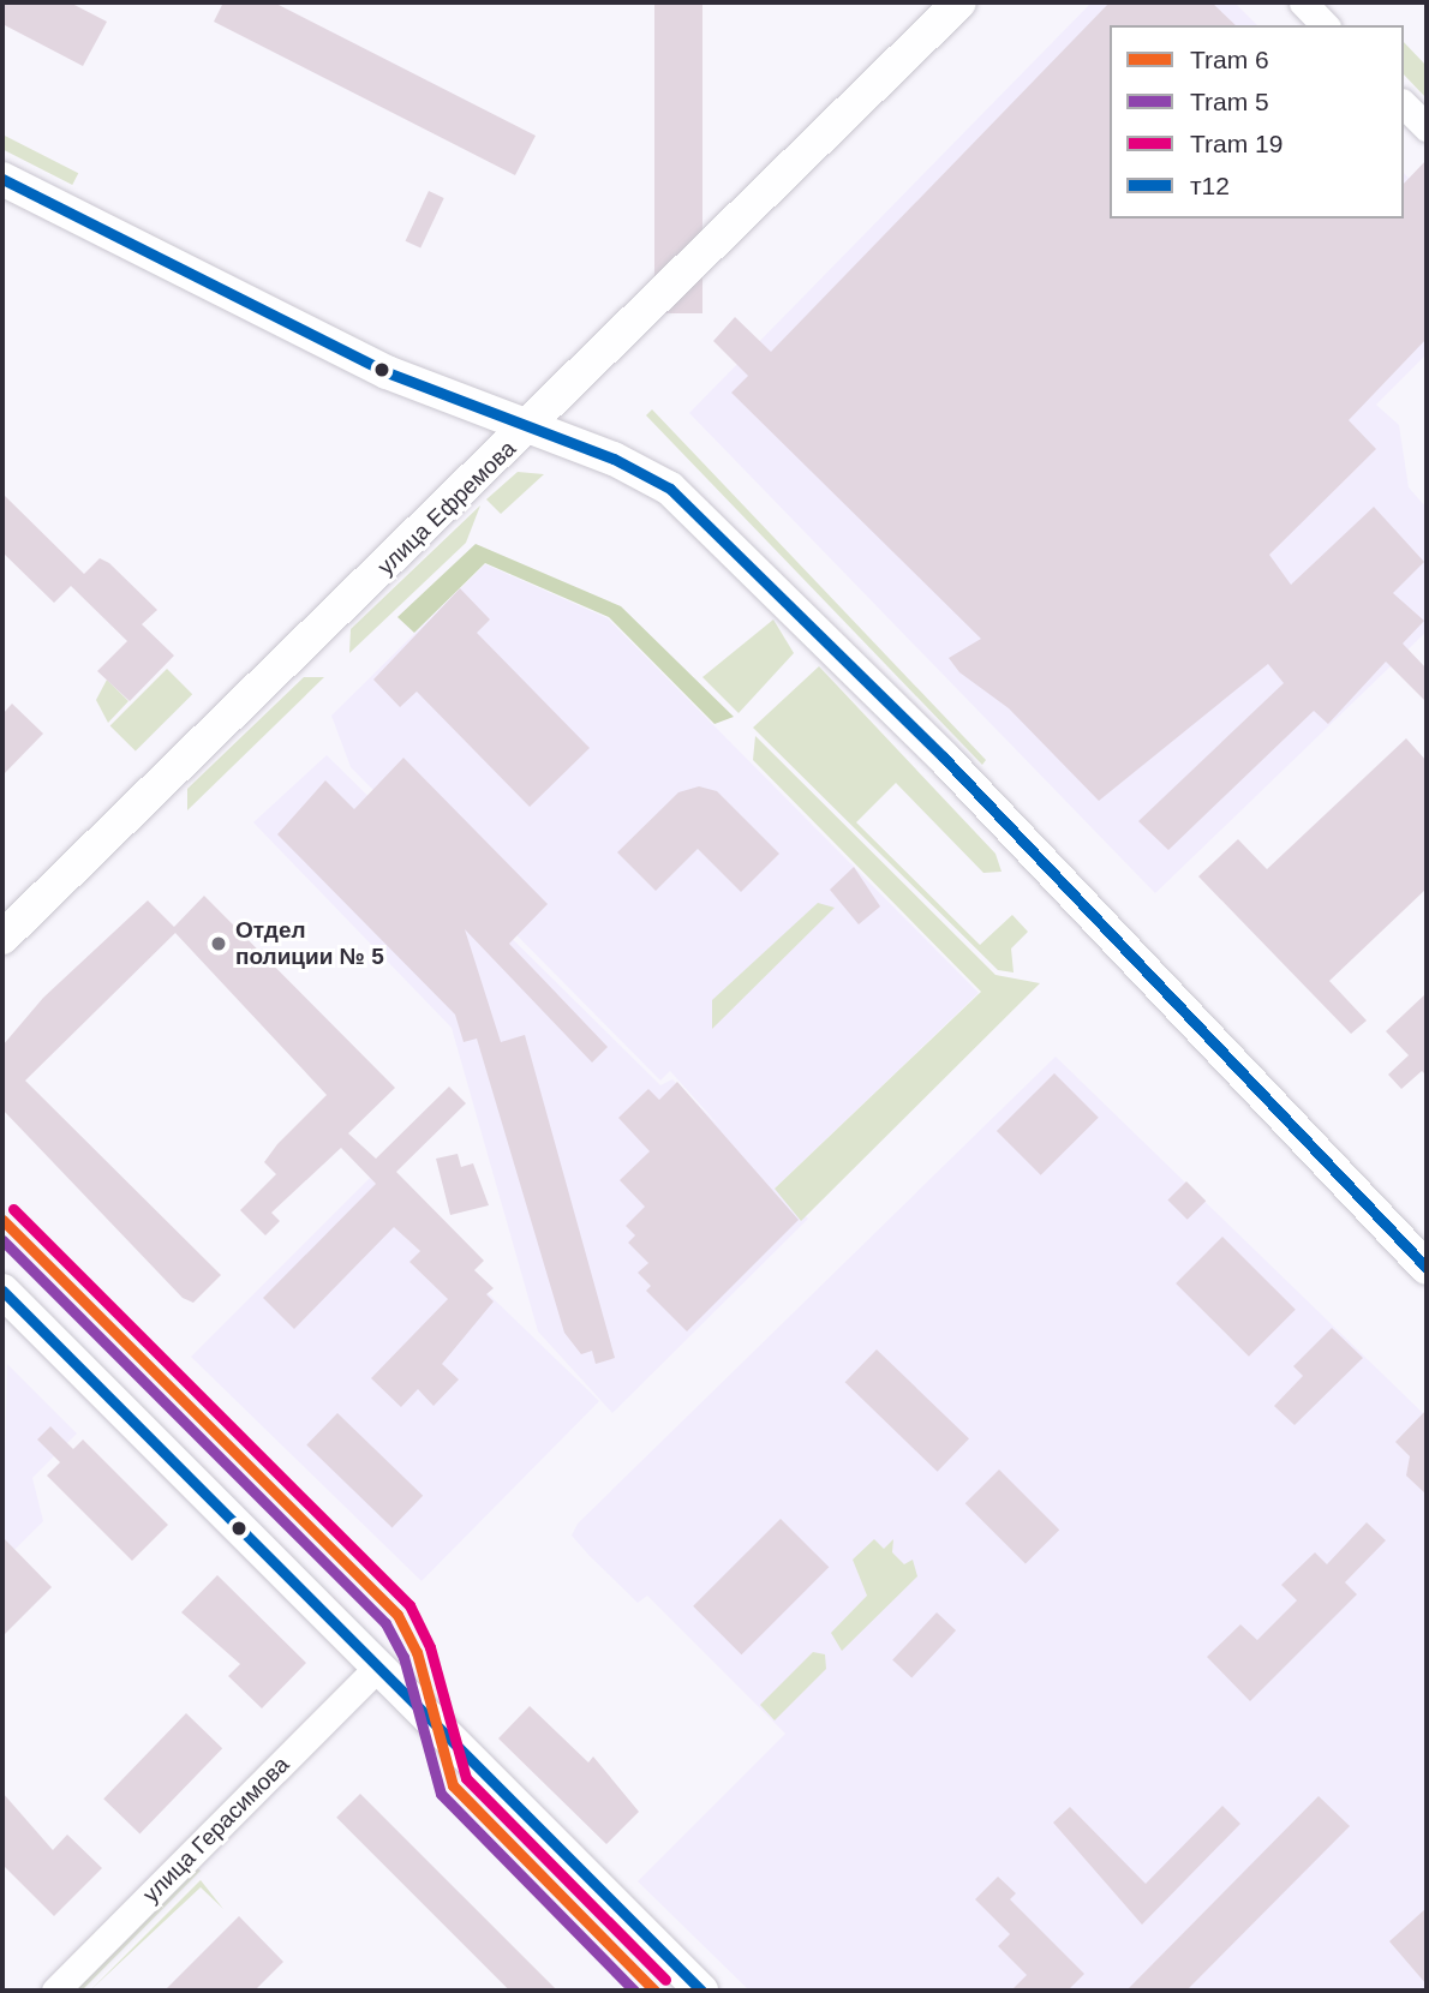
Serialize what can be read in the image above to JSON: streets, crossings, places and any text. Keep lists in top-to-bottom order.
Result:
{
  "streets": {
    "street": ["улица Ефремова", "улица Герасимова"]
  },
  "places": ["Отдел полиции № 5"],
  "lines": [
    "transit line т12",
    "tram line 19",
    "tram line 6",
    "tram line 5"
  ],
  "legend": [
    "Tram 6",
    "Tram 5",
    "Tram 19",
    "т12"
  ]
}
